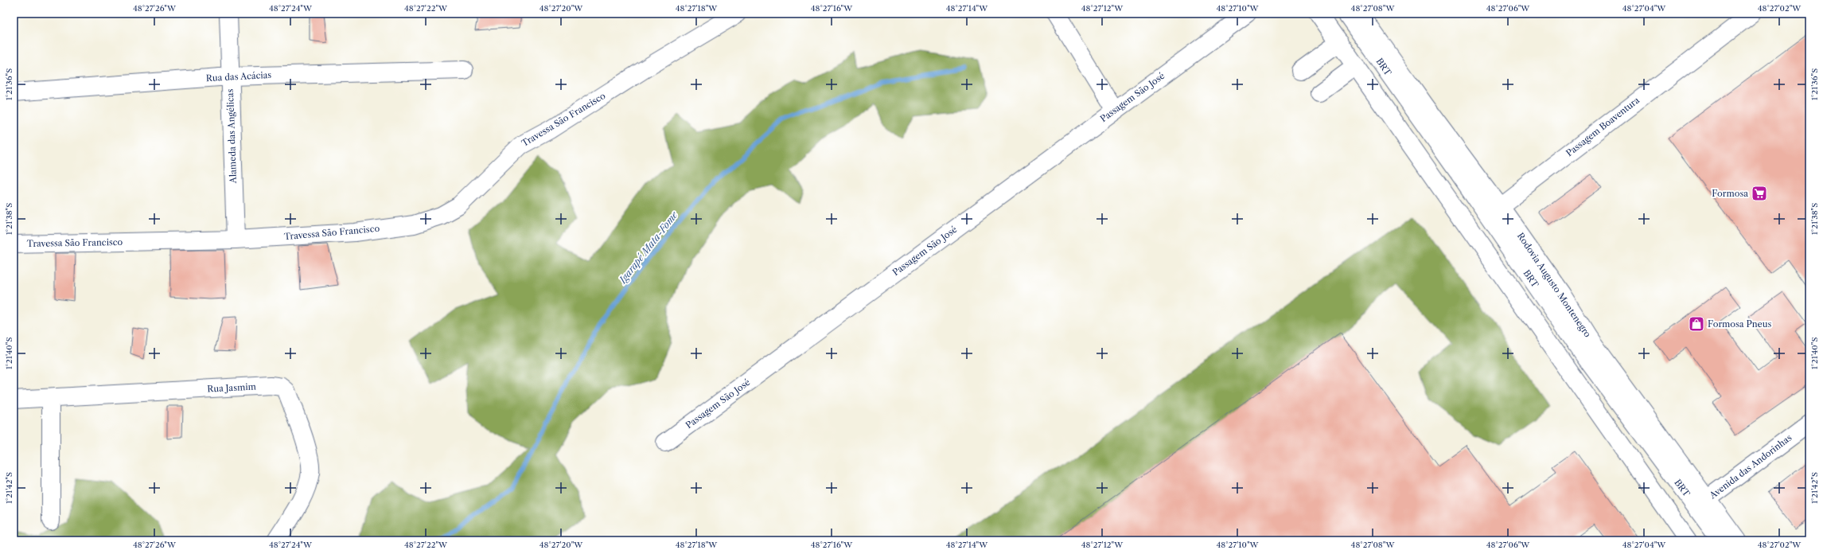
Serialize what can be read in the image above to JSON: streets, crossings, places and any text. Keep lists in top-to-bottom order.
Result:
{
  "streets": {
    "street": [
      "BRT",
      "Rua das Acácias",
      "Passagem São José",
      "Travessa São Francisco",
      "Passagem Boaventura",
      "Alameda das Angélicas",
      "Rodovia Augusto Montenegro",
      "Rua Jasmim",
      "Avenida das Andorinhas"
    ]
  },
  "crossings": [
    ["Rua das Acácias", "Alameda das Angélicas"],
    ["Travessa São Francisco", "Alameda das Angélicas"],
    ["Passagem Boaventura", "Rodovia Augusto Montenegro"],
    ["Rodovia Augusto Montenegro", "Avenida das Andorinhas"]
  ],
  "water": ["Igarapé Mata-Fome"],
  "places": {
    "supermarket": ["Formosa"],
    "shop": ["Formosa Pneus"]
  },
  "coordinates": [
    "48°27'26\"W",
    "48°27'24\"W",
    "48°27'22\"W",
    "48°27'20\"W",
    "48°27'18\"W",
    "48°27'16\"W",
    "48°27'14\"W",
    "48°27'12\"W",
    "48°27'10\"W",
    "48°27'08\"W",
    "48°27'06\"W",
    "48°27'04\"W",
    "48°27'02\"W",
    "1°21'36\"S",
    "1°21'38\"S",
    "1°21'40\"S",
    "1°21'42\"S"
  ]
}
